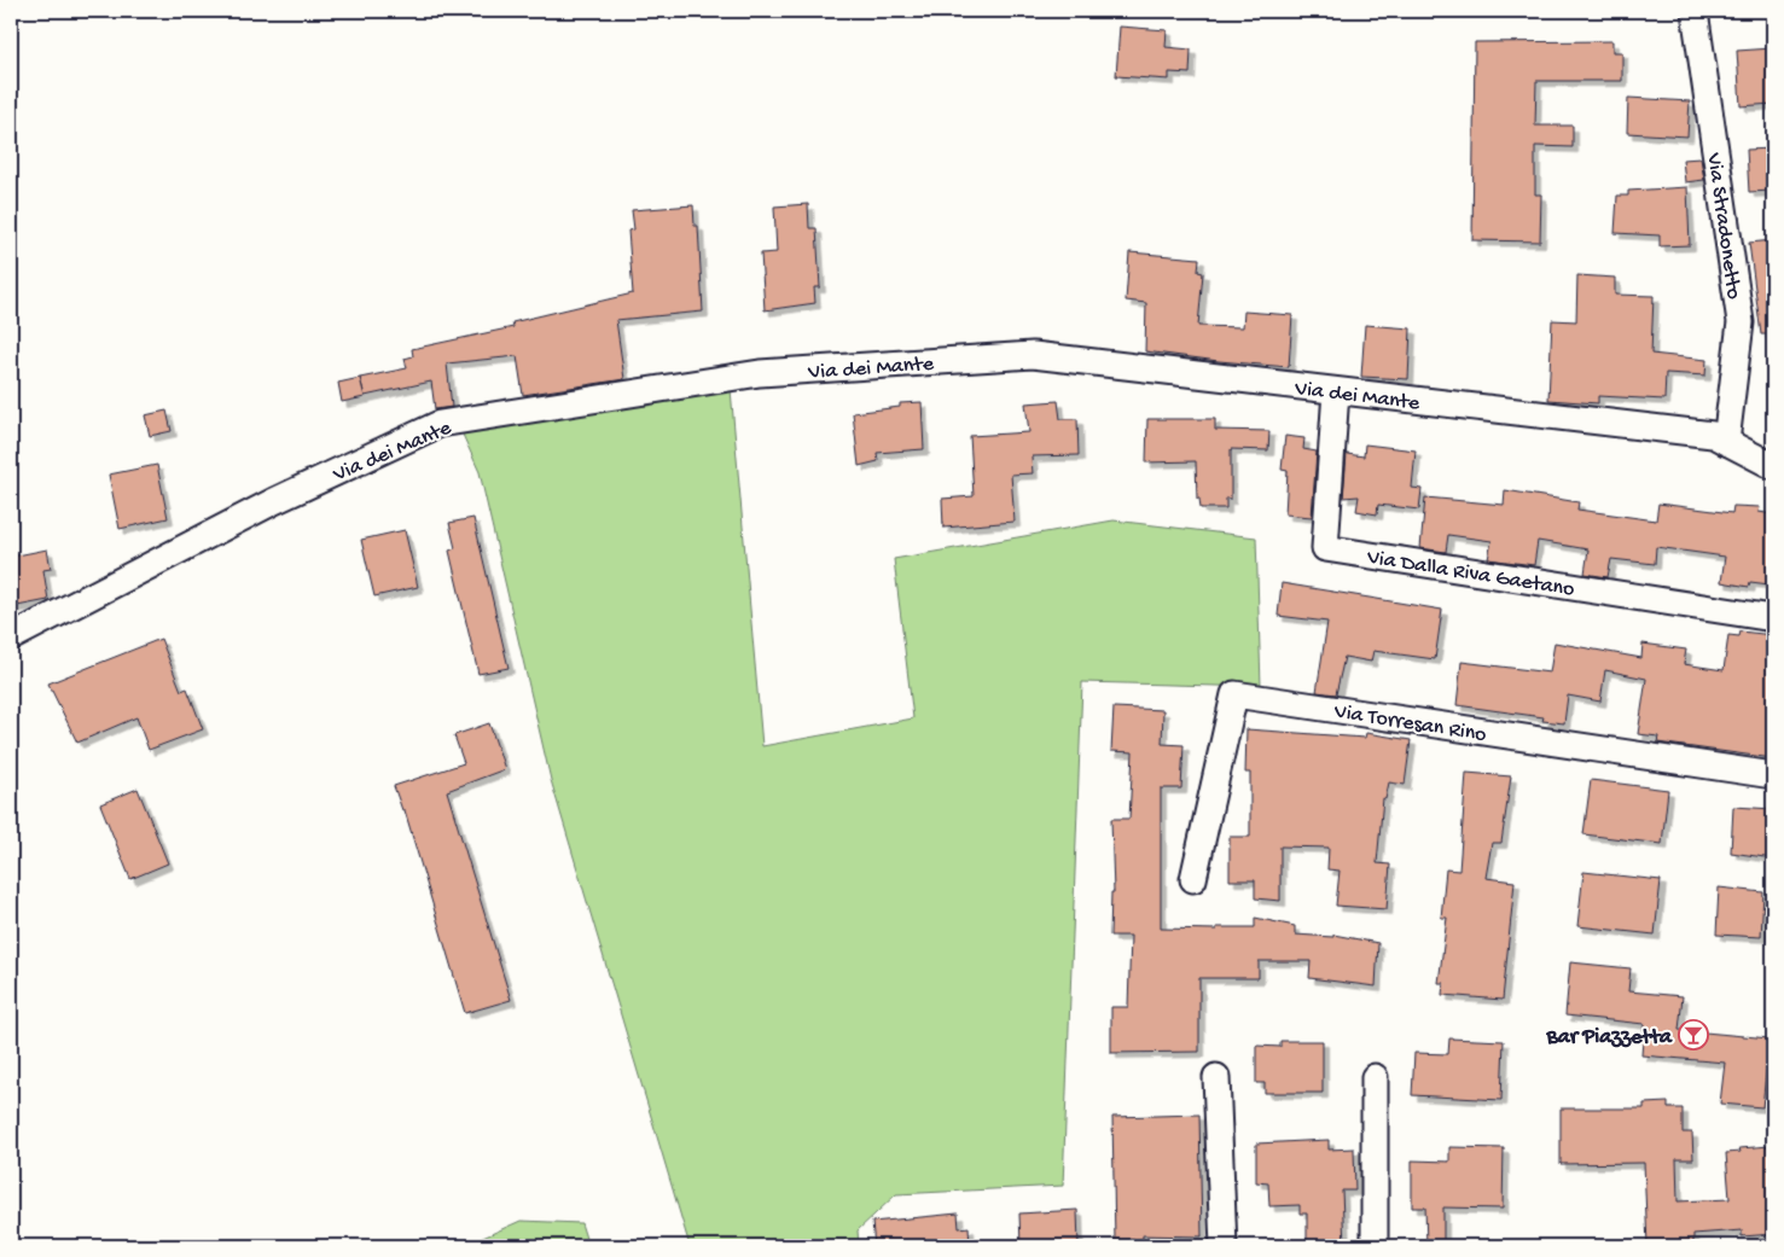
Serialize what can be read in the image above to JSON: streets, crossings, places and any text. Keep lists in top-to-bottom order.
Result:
{
  "streets": {
    "street": [
      "Via Stradonetto",
      "Via dei Mante",
      "Via Dalla Riva Gaetano",
      "Via Torresan Rino"
    ]
  },
  "crossings": [
    ["Via Stradonetto", "Via dei Mante"],
    ["Via dei Mante", "Via Dalla Riva Gaetano"]
  ],
  "places": {
    "bar": ["Bar Piazzetta"]
  }
}
